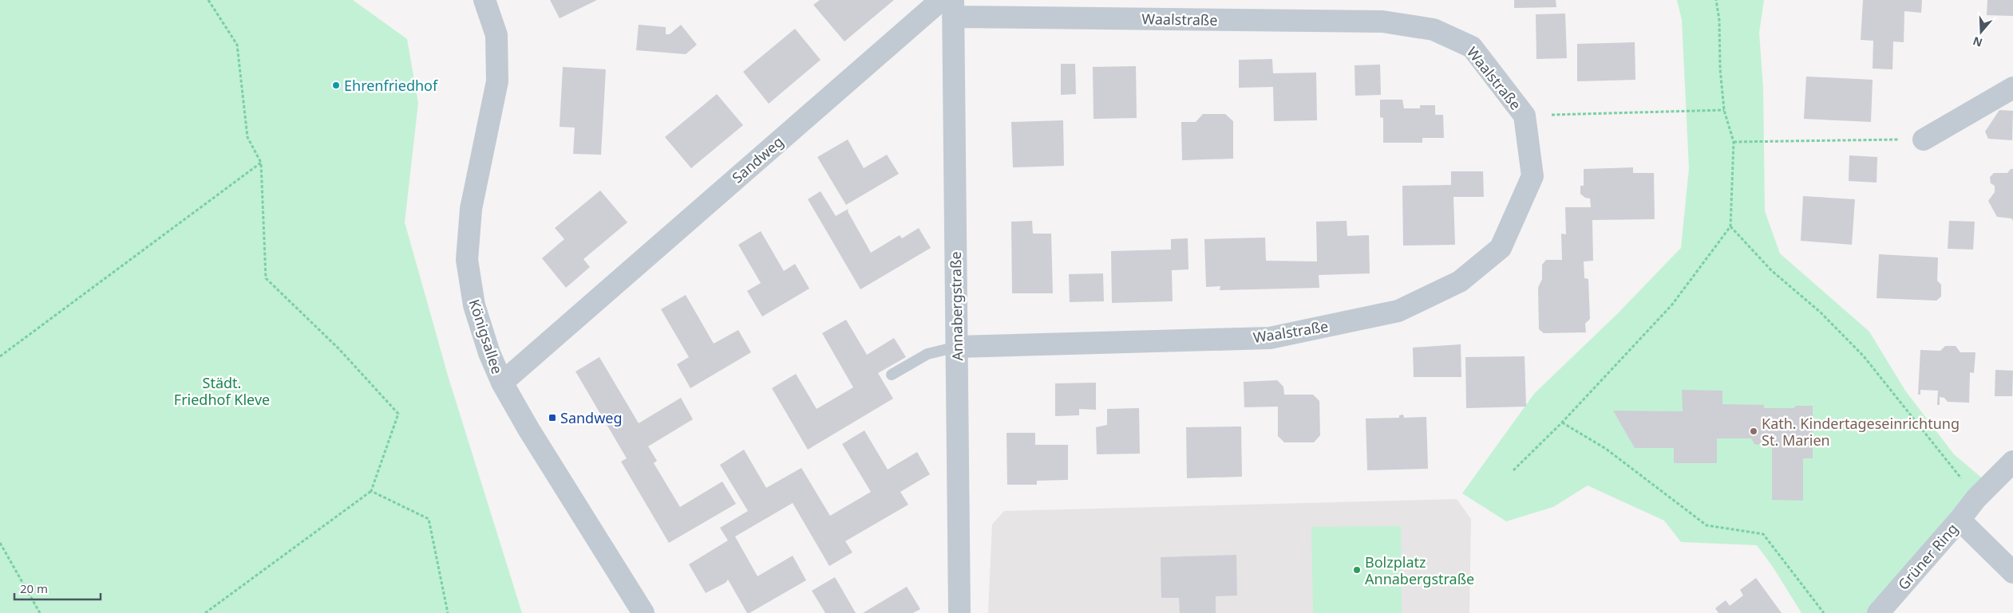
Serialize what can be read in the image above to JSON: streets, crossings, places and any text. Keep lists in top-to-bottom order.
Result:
{
  "streets": {
    "street": [
      "Waalstraße",
      "Sandweg",
      "Annabergstraße",
      "Königsallee",
      "Grüner Ring"
    ]
  },
  "crossings": [
    ["Waalstraße", "Sandweg"],
    ["Waalstraße", "Annabergstraße"],
    ["Sandweg", "Annabergstraße"],
    ["Sandweg", "Königsallee"]
  ],
  "parks": ["Städt. Friedhof Kleve"],
  "places": {
    "other": ["Ehrenfriedhof", "Kath. Kindertageseinrichtung St. Marien", "Bolzplatz Annabergstraße"],
    "transit": ["Sandweg"]
  },
  "scale_bar": "20 m",
  "north": "bottom"
}
